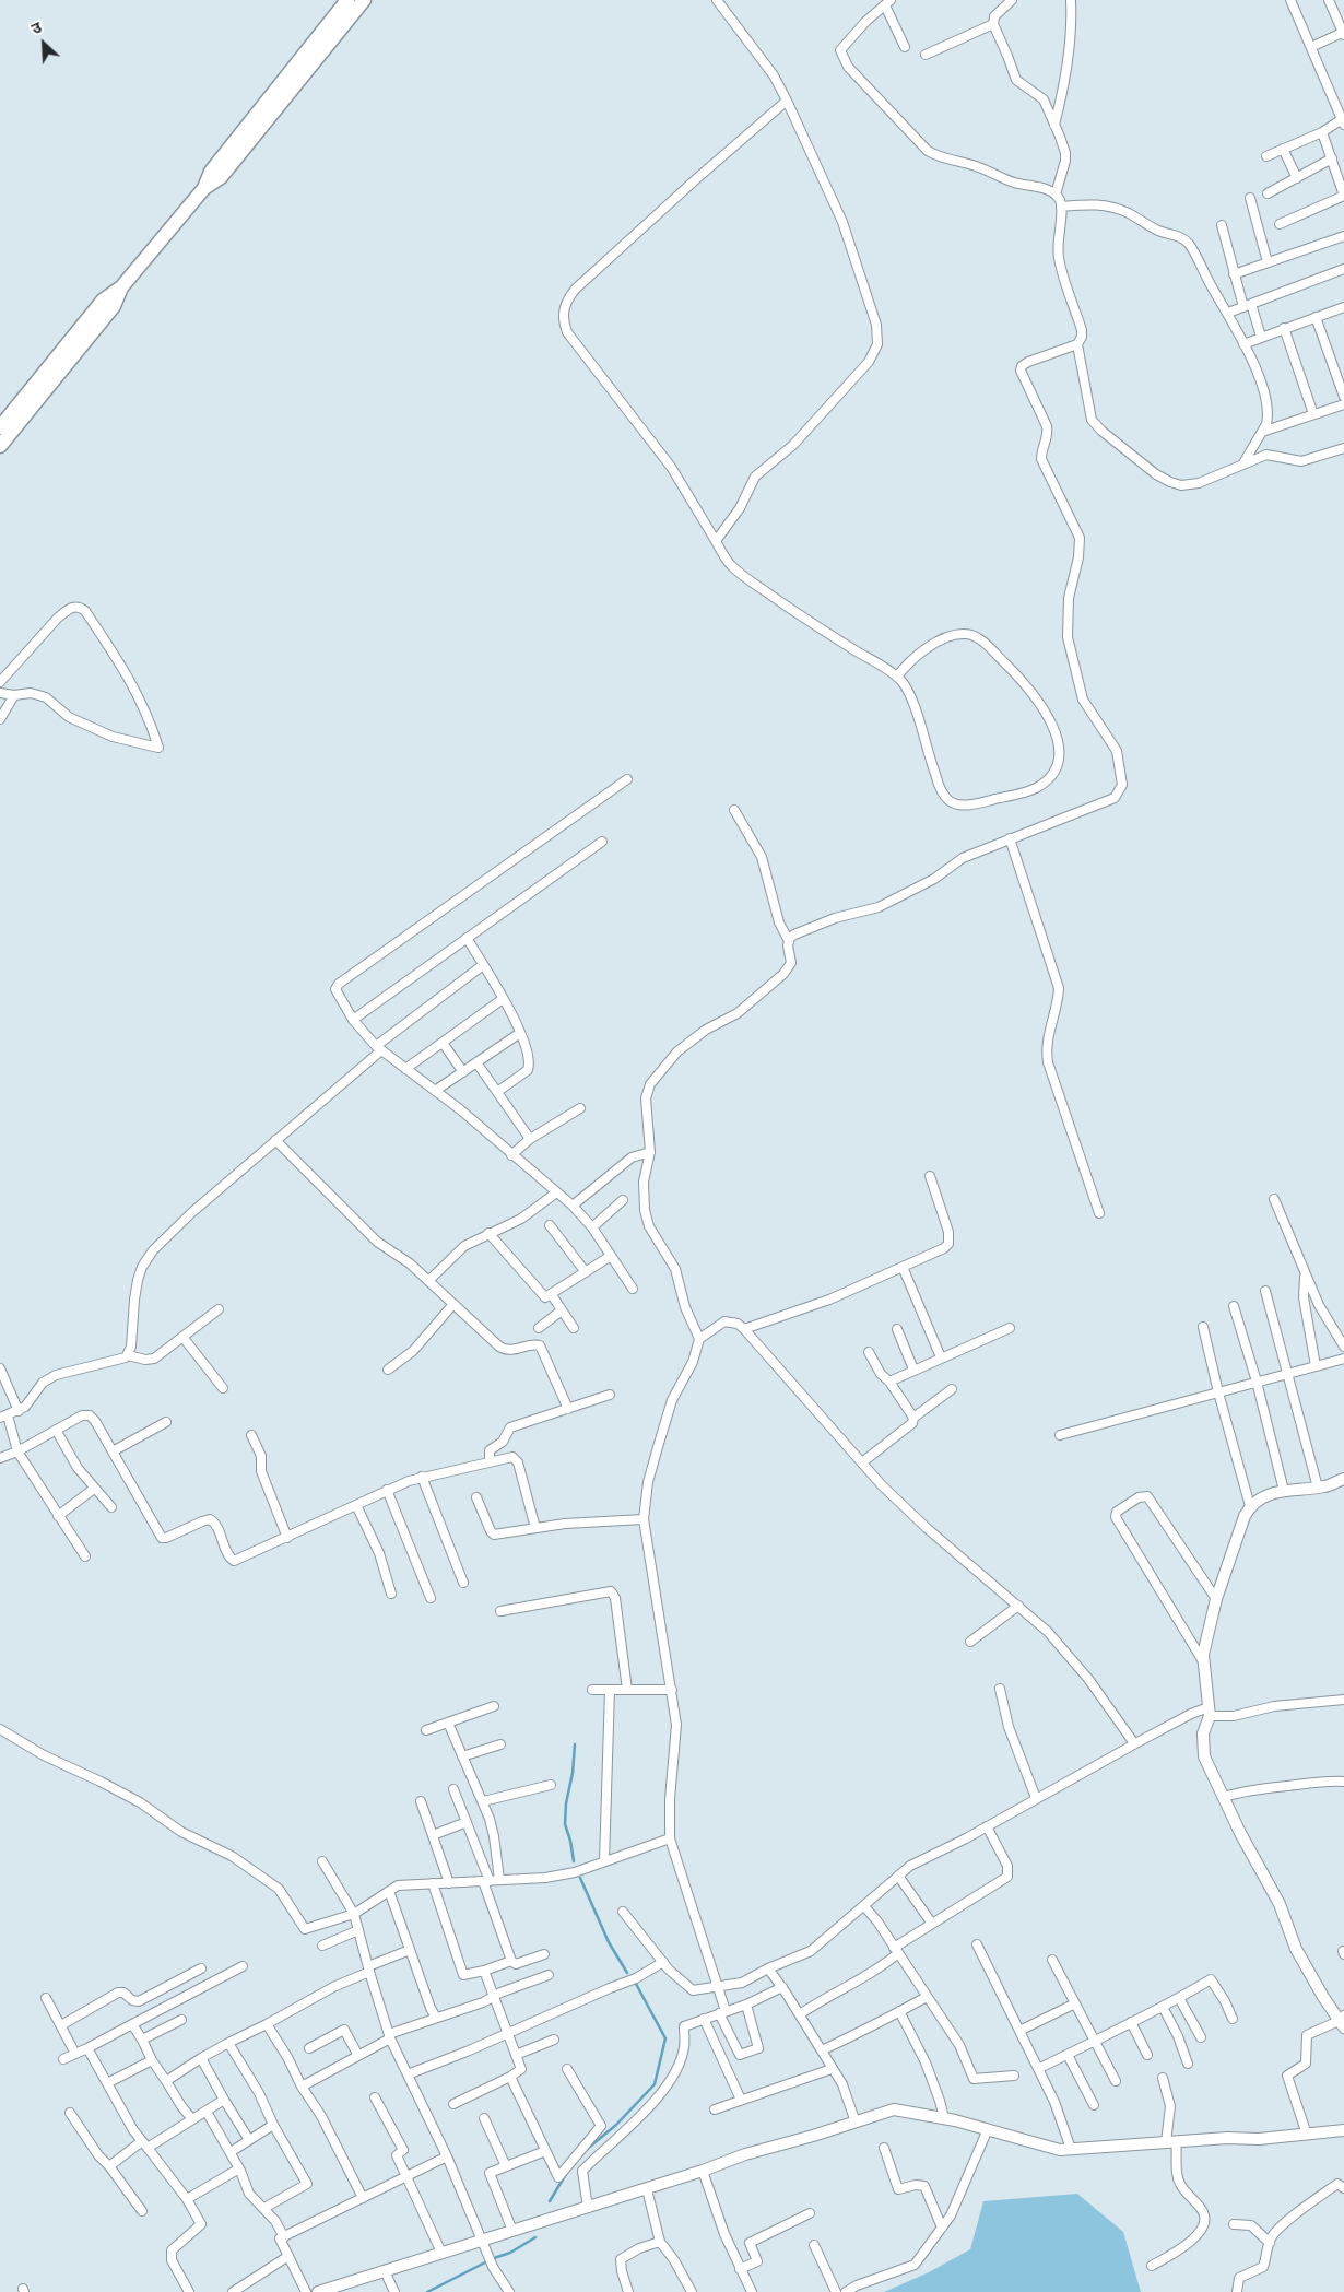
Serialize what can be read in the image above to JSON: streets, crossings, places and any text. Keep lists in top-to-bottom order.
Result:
{
  "north": "top left"
}
